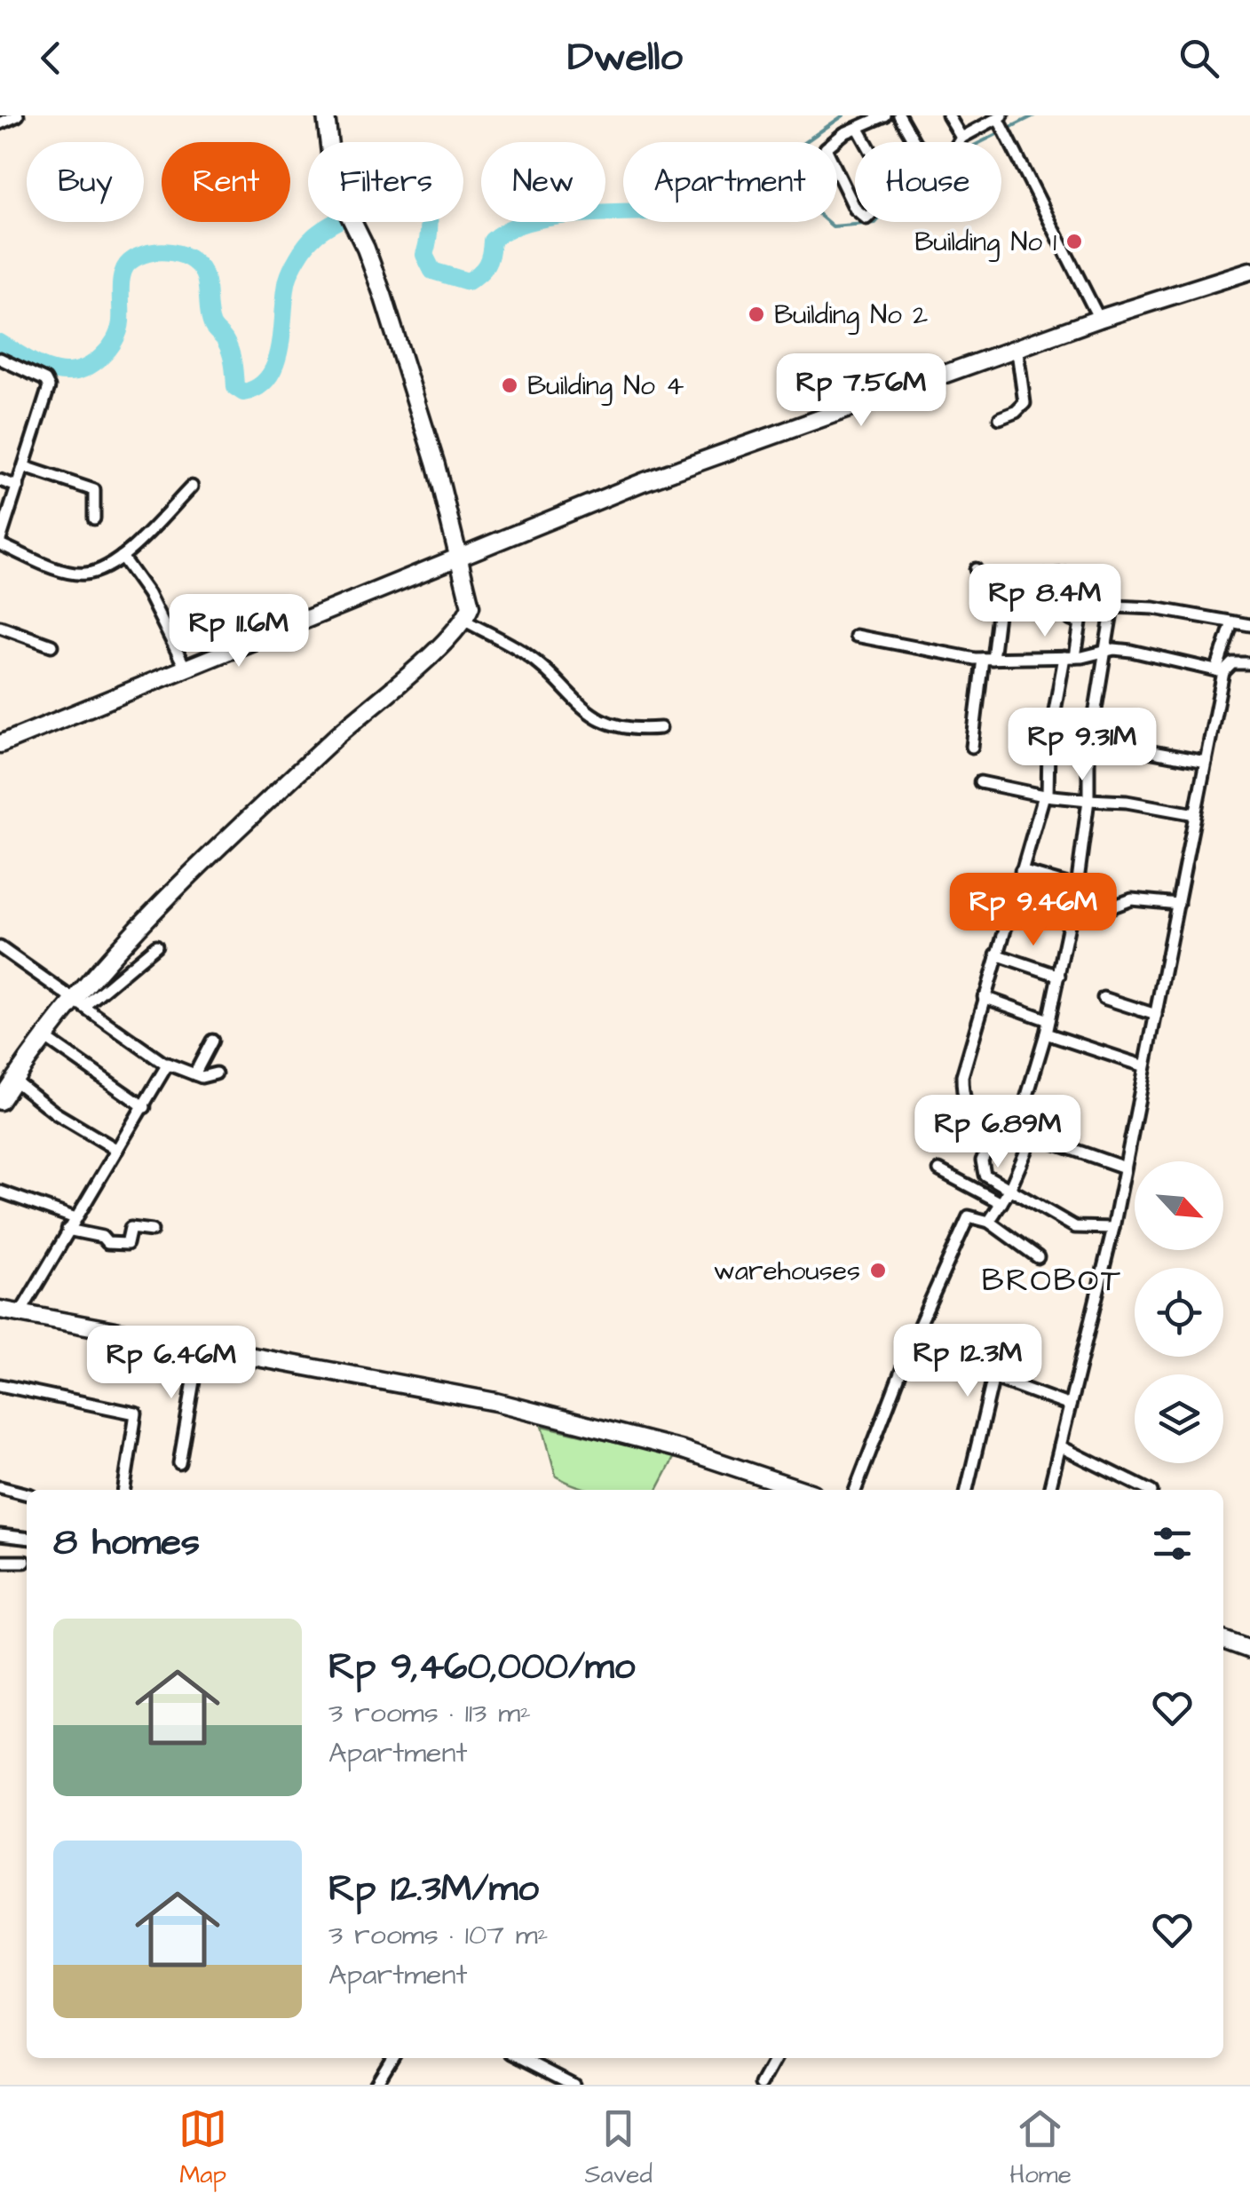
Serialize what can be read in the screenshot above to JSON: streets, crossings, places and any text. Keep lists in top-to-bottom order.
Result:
{
  "districts": ["BROBOT"],
  "places": [
    "Building No 1",
    "Building No 2",
    "Building No 4",
    "warehouses"
  ],
  "north": "bottom right",
  "page": {
    "header": "Dwello",
    "chip": [
      "Buy",
      "Rent",
      "Filters",
      "New",
      "Apartment",
      "House"
    ],
    "price": [
      "Rp 7.56M",
      "Rp 8.4M",
      "Rp 11.6M",
      "Rp 9.31M",
      "Rp 9.46M",
      "Rp 6.89M",
      "Rp 12.3M",
      "Rp 6.46M"
    ],
    "heading": "8 homes",
    "list": [
      {
        "name": "Rp 9,460,000/mo",
        "note": "3 rooms · 113 m² · Apartment"
      },
      {
        "name": "Rp 12.3M/mo",
        "note": "3 rooms · 107 m² · Apartment"
      }
    ],
    "tabs": ["Map", "Saved", "Home"]
  }
}
